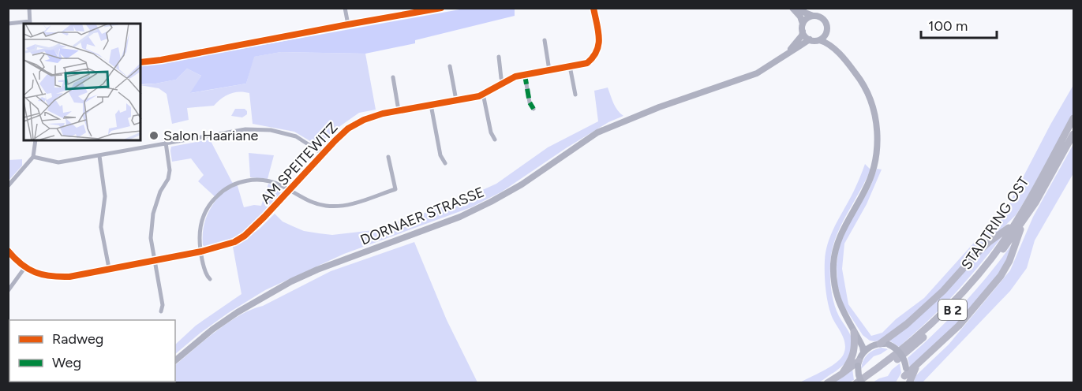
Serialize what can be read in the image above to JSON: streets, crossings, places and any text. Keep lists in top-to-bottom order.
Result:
{
  "streets": {
    "highway": ["STADTRING OST", "B 2"],
    "main road": ["DORNAER STRASSE"],
    "street": ["AM SPEITEWITZ"]
  },
  "crossings": [
    ["STADTRING OST", "B 2"]
  ],
  "places": ["Salon Haariane"],
  "legend": ["Radweg", "Weg"],
  "scale_bar": "100 m"
}
